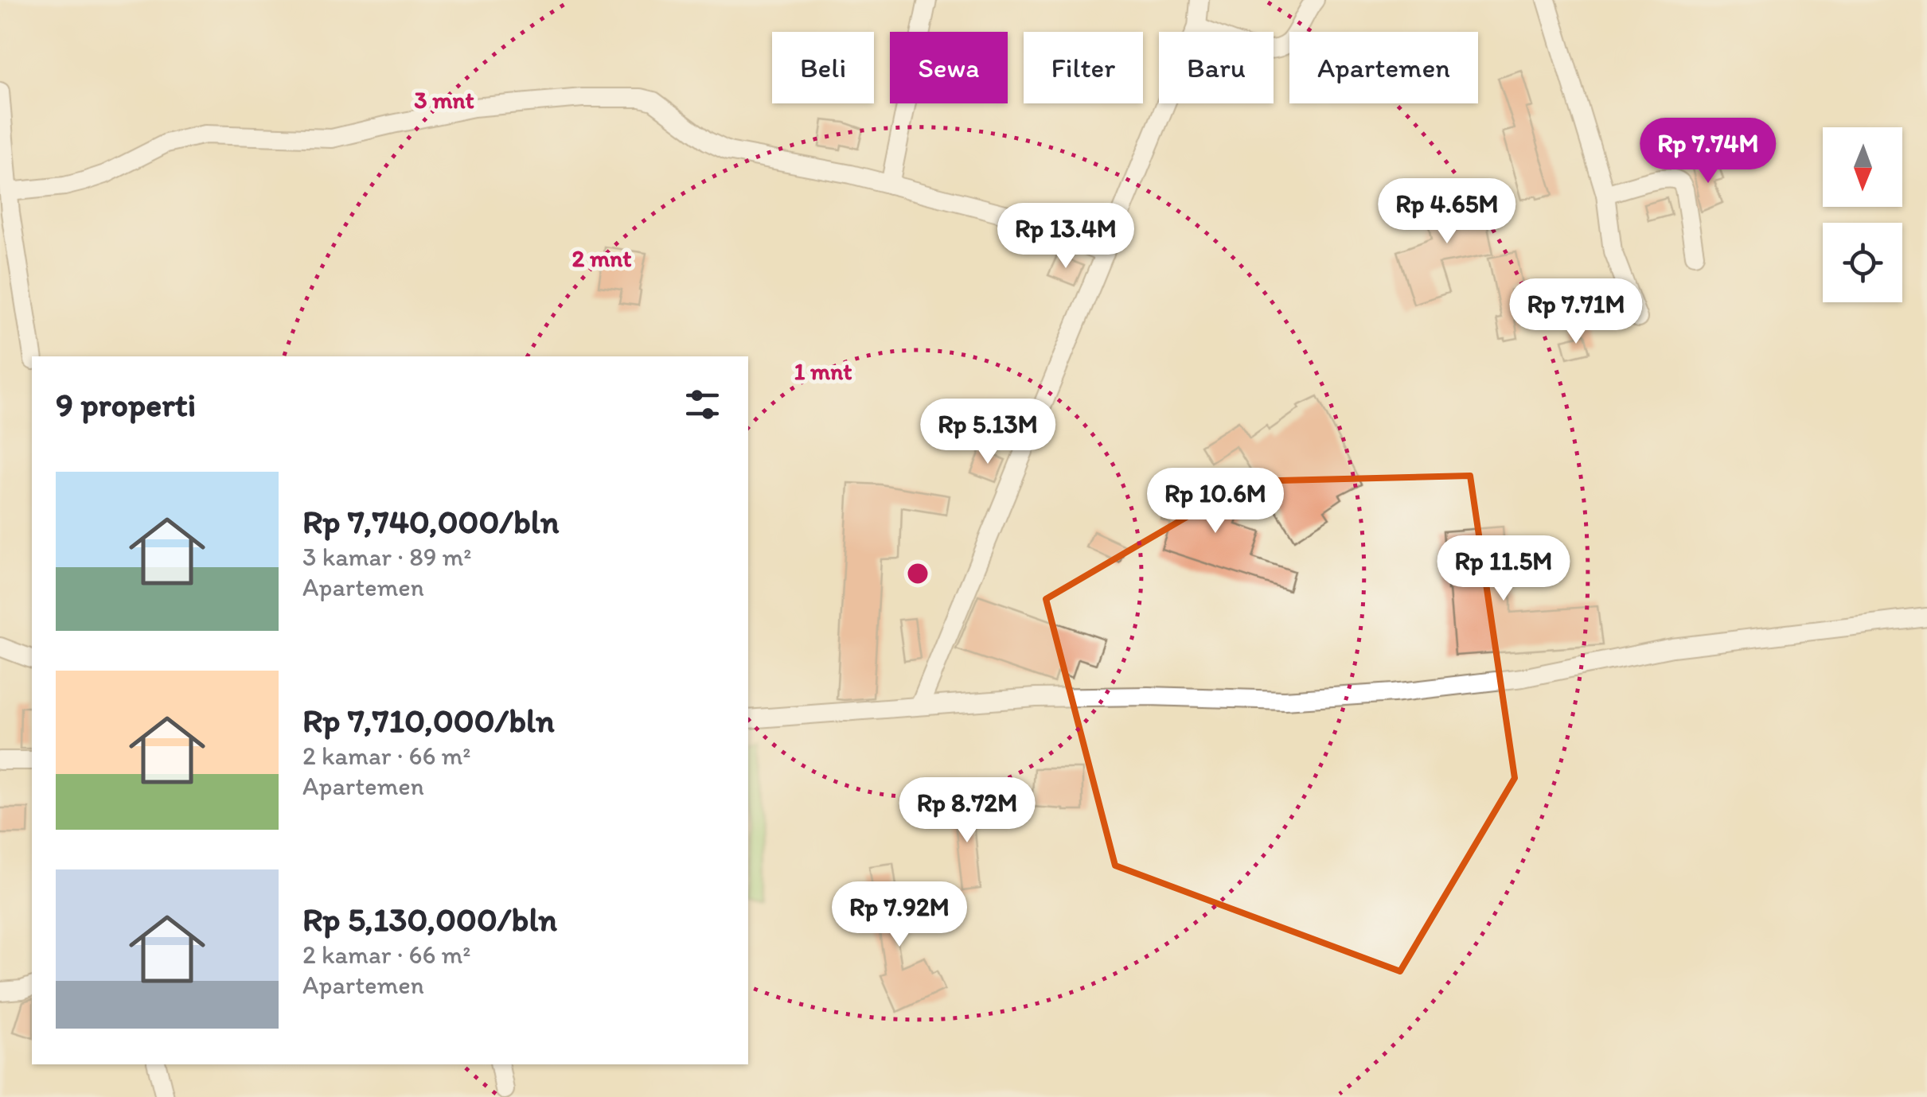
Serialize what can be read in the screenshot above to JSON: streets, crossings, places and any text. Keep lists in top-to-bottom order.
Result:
{
  "north": "bottom",
  "page": {
    "chip": [
      "Beli",
      "Sewa",
      "Filter",
      "Baru",
      "Apartemen"
    ],
    "price": [
      "Rp 7.74M",
      "Rp 4.65M",
      "Rp 13.4M",
      "Rp 7.71M",
      "Rp 5.13M",
      "Rp 10.6M",
      "Rp 11.5M",
      "Rp 8.72M",
      "Rp 7.92M"
    ],
    "heading": "9 properti",
    "list": [
      {
        "name": "Rp 7,740,000/bln",
        "note": "3 kamar · 89 m² · Apartemen"
      },
      {
        "name": "Rp 7,710,000/bln",
        "note": "2 kamar · 66 m² · Apartemen"
      },
      {
        "name": "Rp 5,130,000/bln",
        "note": "2 kamar · 66 m² · Apartemen"
      }
    ]
  },
  "rings": ["3 mnt", "2 mnt", "1 mnt"]
}
